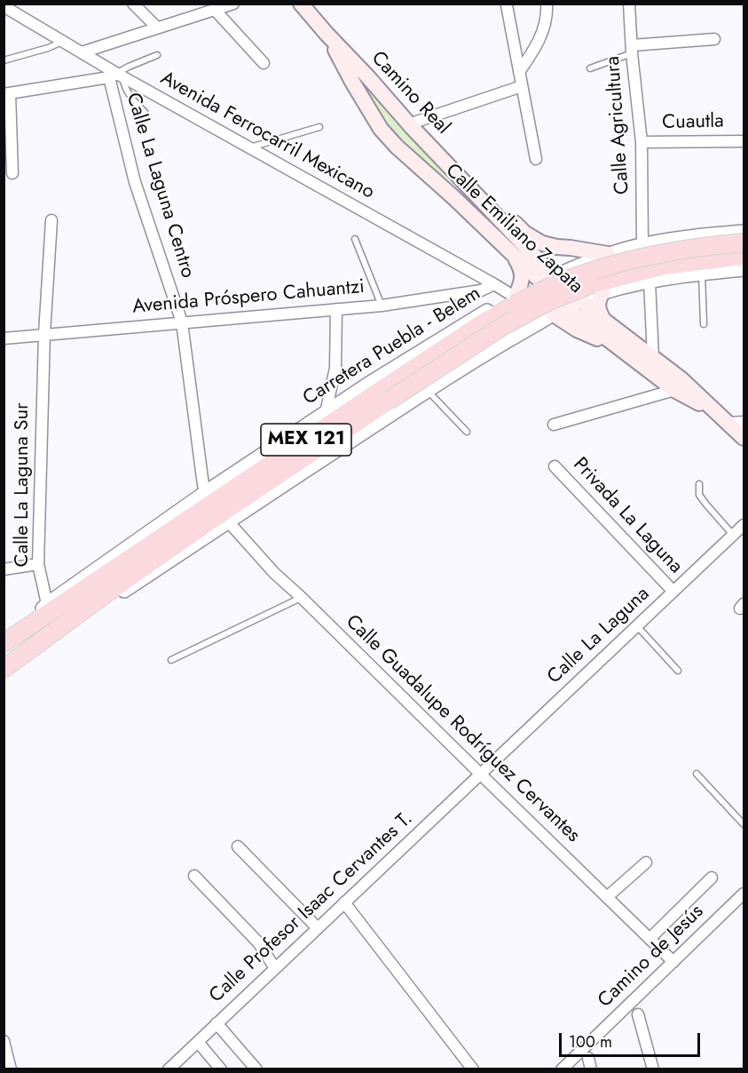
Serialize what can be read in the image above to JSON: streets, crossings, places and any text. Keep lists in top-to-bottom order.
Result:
{
  "streets": {
    "main road": [
      "Camino Real",
      "Calle Emiliano Zapata",
      "Carretera Puebla - Belem",
      "MEX 121"
    ],
    "street": [
      "Cuautla",
      "Calle Agricultura",
      "Avenida Ferrocarril Mexicano",
      "Calle La Laguna Centro",
      "Avenida Próspero Cahuantzi",
      "Calle La Laguna Sur",
      "Privada La Laguna",
      "Calle La Laguna",
      "Calle Guadalupe Rodríguez Cervantes",
      "Calle Profesor Isaac Cervantes T.",
      "Camino de Jesús"
    ]
  },
  "crossings": [
    ["Camino Real", "Calle Emiliano Zapata"],
    ["Camino Real", "Carretera Puebla - Belem"],
    ["Cuautla", "Calle Agricultura"],
    ["Calle Agricultura", "Carretera Puebla - Belem"],
    ["Avenida Ferrocarril Mexicano", "Calle La Laguna Centro"],
    ["Avenida Ferrocarril Mexicano", "Avenida Próspero Cahuantzi"],
    ["Avenida Ferrocarril Mexicano", "Carretera Puebla - Belem"],
    ["Calle La Laguna Centro", "Avenida Próspero Cahuantzi"],
    ["Calle La Laguna Centro", "Carretera Puebla - Belem"],
    ["Calle Emiliano Zapata", "Carretera Puebla - Belem"],
    ["Avenida Próspero Cahuantzi", "Calle La Laguna Sur"],
    ["Carretera Puebla - Belem", "Calle La Laguna Sur"],
    ["Carretera Puebla - Belem", "Calle Guadalupe Rodríguez Cervantes"],
    ["Privada La Laguna", "Calle La Laguna"],
    ["Calle La Laguna", "Calle Guadalupe Rodríguez Cervantes"],
    ["Calle La Laguna", "Calle Profesor Isaac Cervantes T."],
    ["Calle Guadalupe Rodríguez Cervantes", "Calle Profesor Isaac Cervantes T."],
    ["Calle Guadalupe Rodríguez Cervantes", "Camino de Jesús"]
  ],
  "scale_bar": "100 m"
}
